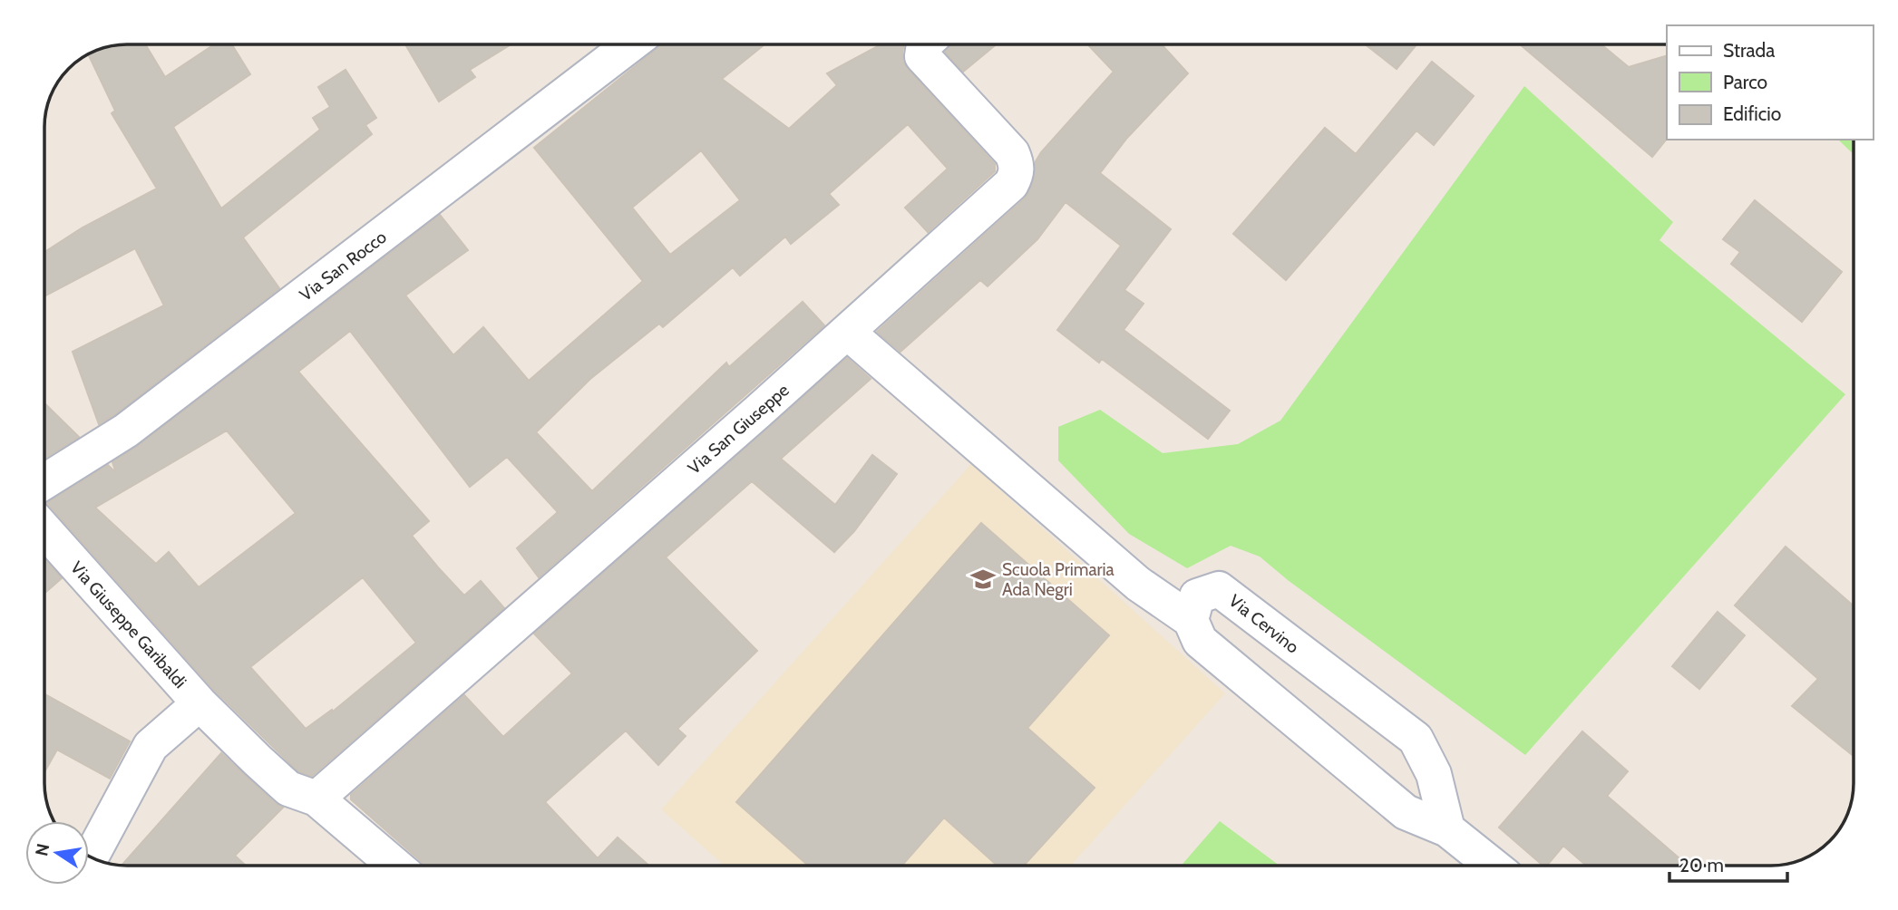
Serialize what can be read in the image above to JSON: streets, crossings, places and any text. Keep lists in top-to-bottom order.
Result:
{
  "streets": {
    "street": [
      "Via San Rocco",
      "Via San Giuseppe",
      "Via Cervino",
      "Via Giuseppe Garibaldi"
    ]
  },
  "crossings": [
    ["Via San Giuseppe", "Via Giuseppe Garibaldi"]
  ],
  "places": {
    "school or university": ["Scuola Primaria Ada Negri"]
  },
  "legend": ["Strada", "Parco", "Edificio"],
  "scale_bar": "20 m",
  "north": "left"
}
